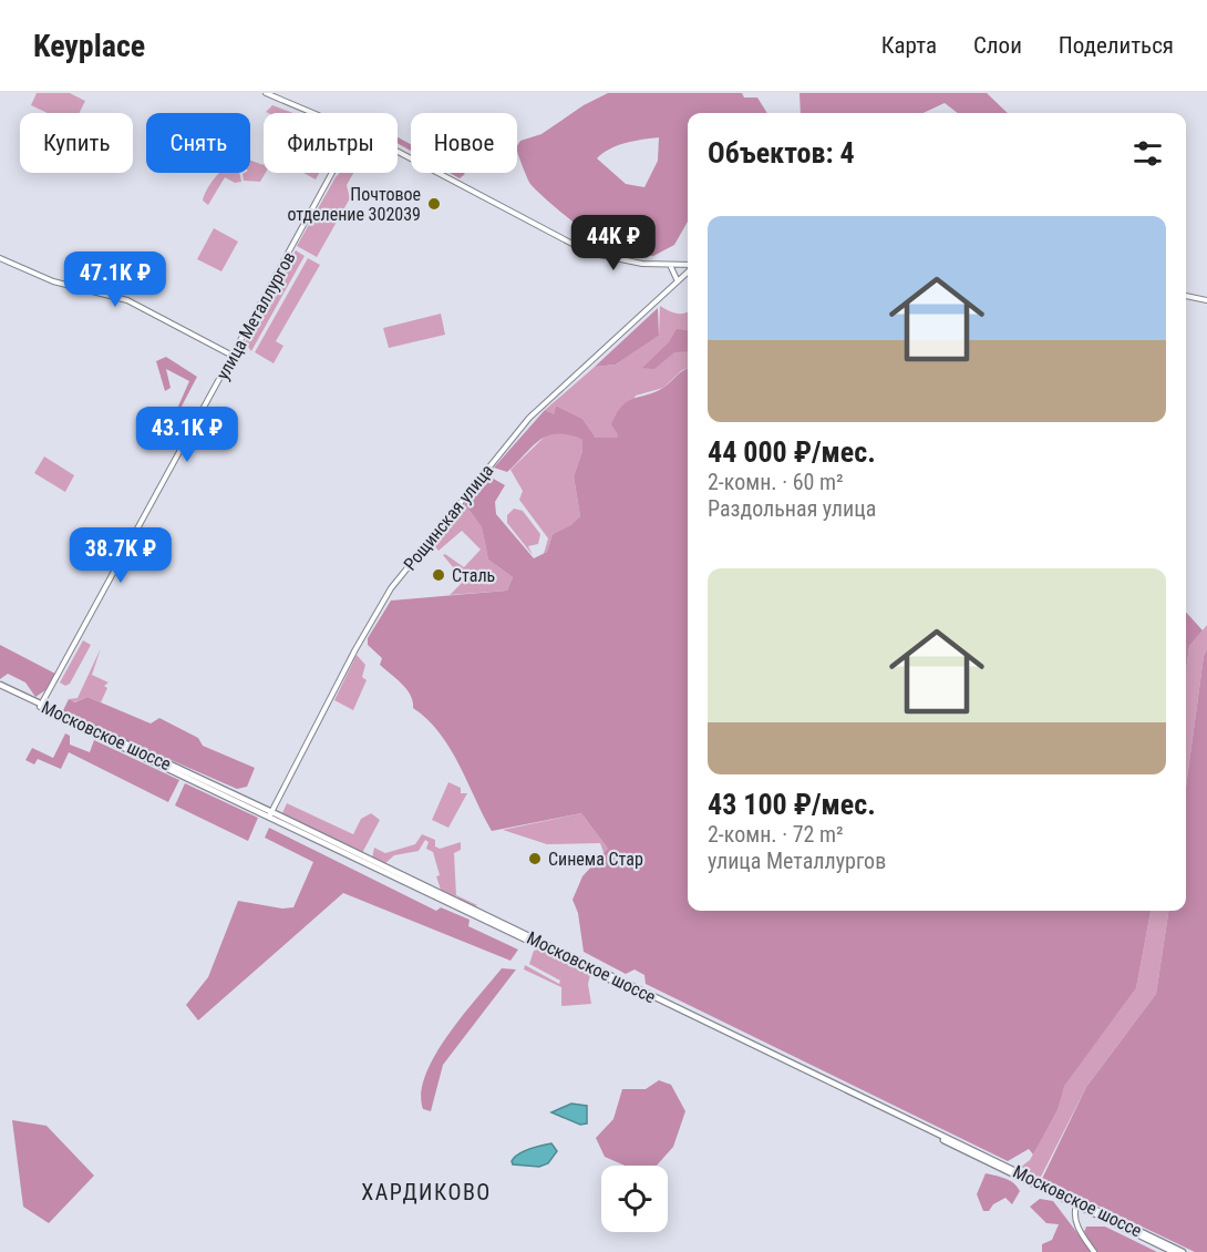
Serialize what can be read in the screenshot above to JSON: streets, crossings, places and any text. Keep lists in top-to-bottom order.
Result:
{
  "streets": {
    "main road": ["улица Металлургов", "Рощинская улица", "Московское шоссе"]
  },
  "crossings": [
    ["улица Металлургов", "Московское шоссе"],
    ["Рощинская улица", "Московское шоссе"]
  ],
  "districts": ["ХАРДИКОВО"],
  "places": ["Почтовое отделение 302039", "Сталь", "Синема Стар"],
  "page": {
    "header": "Keyplace",
    "nav": ["Карта", "Слои", "Поделиться"],
    "chip": [
      "Купить",
      "Снять",
      "Фильтры",
      "Новое"
    ],
    "heading": "Объектов: 4",
    "list": [
      {
        "name": "44 000 ₽/мес.",
        "note": "2-комн. · 60 m² · Раздольная улица"
      },
      {
        "name": "43 100 ₽/мес.",
        "note": "2-комн. · 72 m² · улица Металлургов"
      }
    ],
    "price": [
      "44K ₽",
      "47.1K ₽",
      "43.1K ₽",
      "38.7K ₽"
    ]
  }
}
